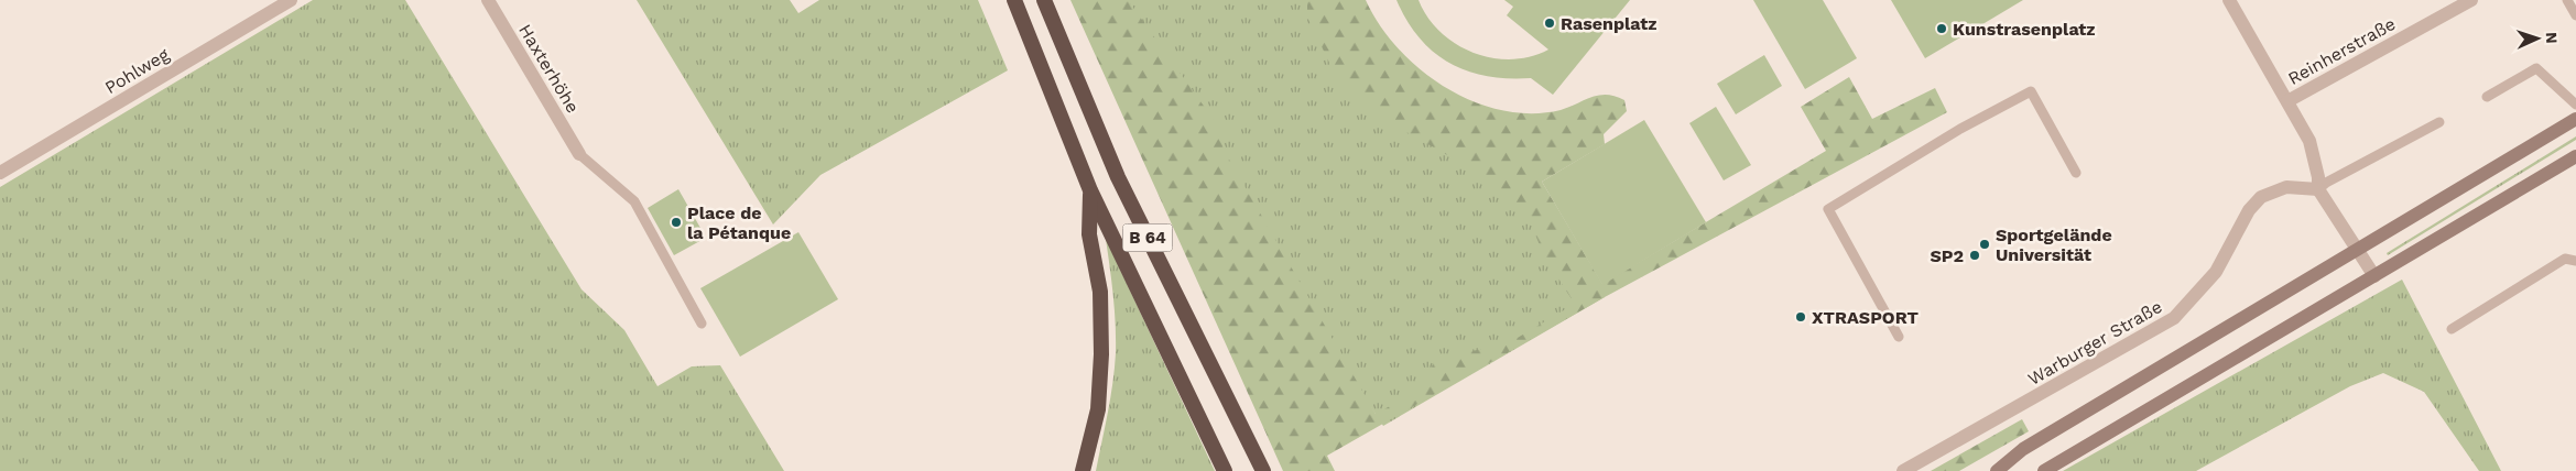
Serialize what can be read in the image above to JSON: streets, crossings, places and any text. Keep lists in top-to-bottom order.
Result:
{
  "streets": {
    "highway": ["B 64"],
    "street": [
      "Reinherstraße",
      "Haxterhöhe",
      "Pohlweg",
      "Warburger Straße"
    ]
  },
  "crossings": [
    ["Reinherstraße", "Warburger Straße"]
  ],
  "places": [
    "Rasenplatz",
    "Kunstrasenplatz",
    "Place de la Pétanque",
    "Sportgelände Universität",
    "SP2",
    "XTRASPORT"
  ],
  "north": "right"
}
